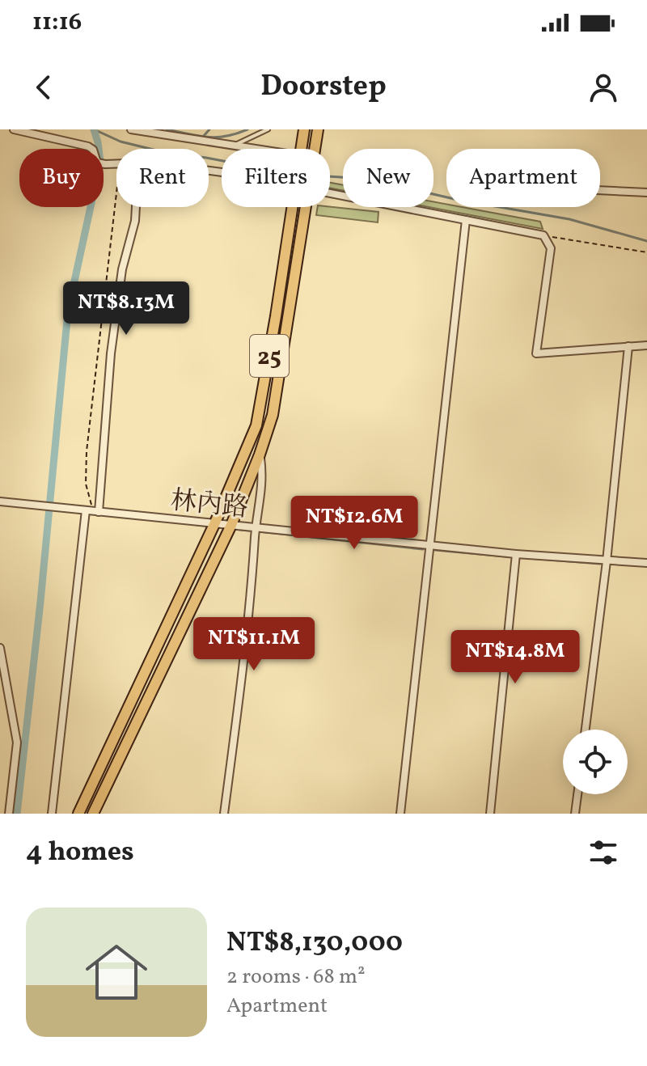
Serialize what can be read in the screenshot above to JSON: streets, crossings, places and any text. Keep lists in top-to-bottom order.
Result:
{
  "streets": {
    "main road": ["25"],
    "street": ["林內路"]
  },
  "crossings": [
    ["25", "林內路"]
  ],
  "page": {
    "status": "11:16",
    "header": "Doorstep",
    "chip": [
      "Buy",
      "Rent",
      "Filters",
      "New",
      "Apartment"
    ],
    "price": [
      "NT$8.13M",
      "NT$12.6M",
      "NT$11.1M",
      "NT$14.8M"
    ],
    "heading": "4 homes",
    "list": [
      {
        "name": "NT$8,130,000",
        "note": "2 rooms · 68 m² · Apartment"
      }
    ]
  }
}
